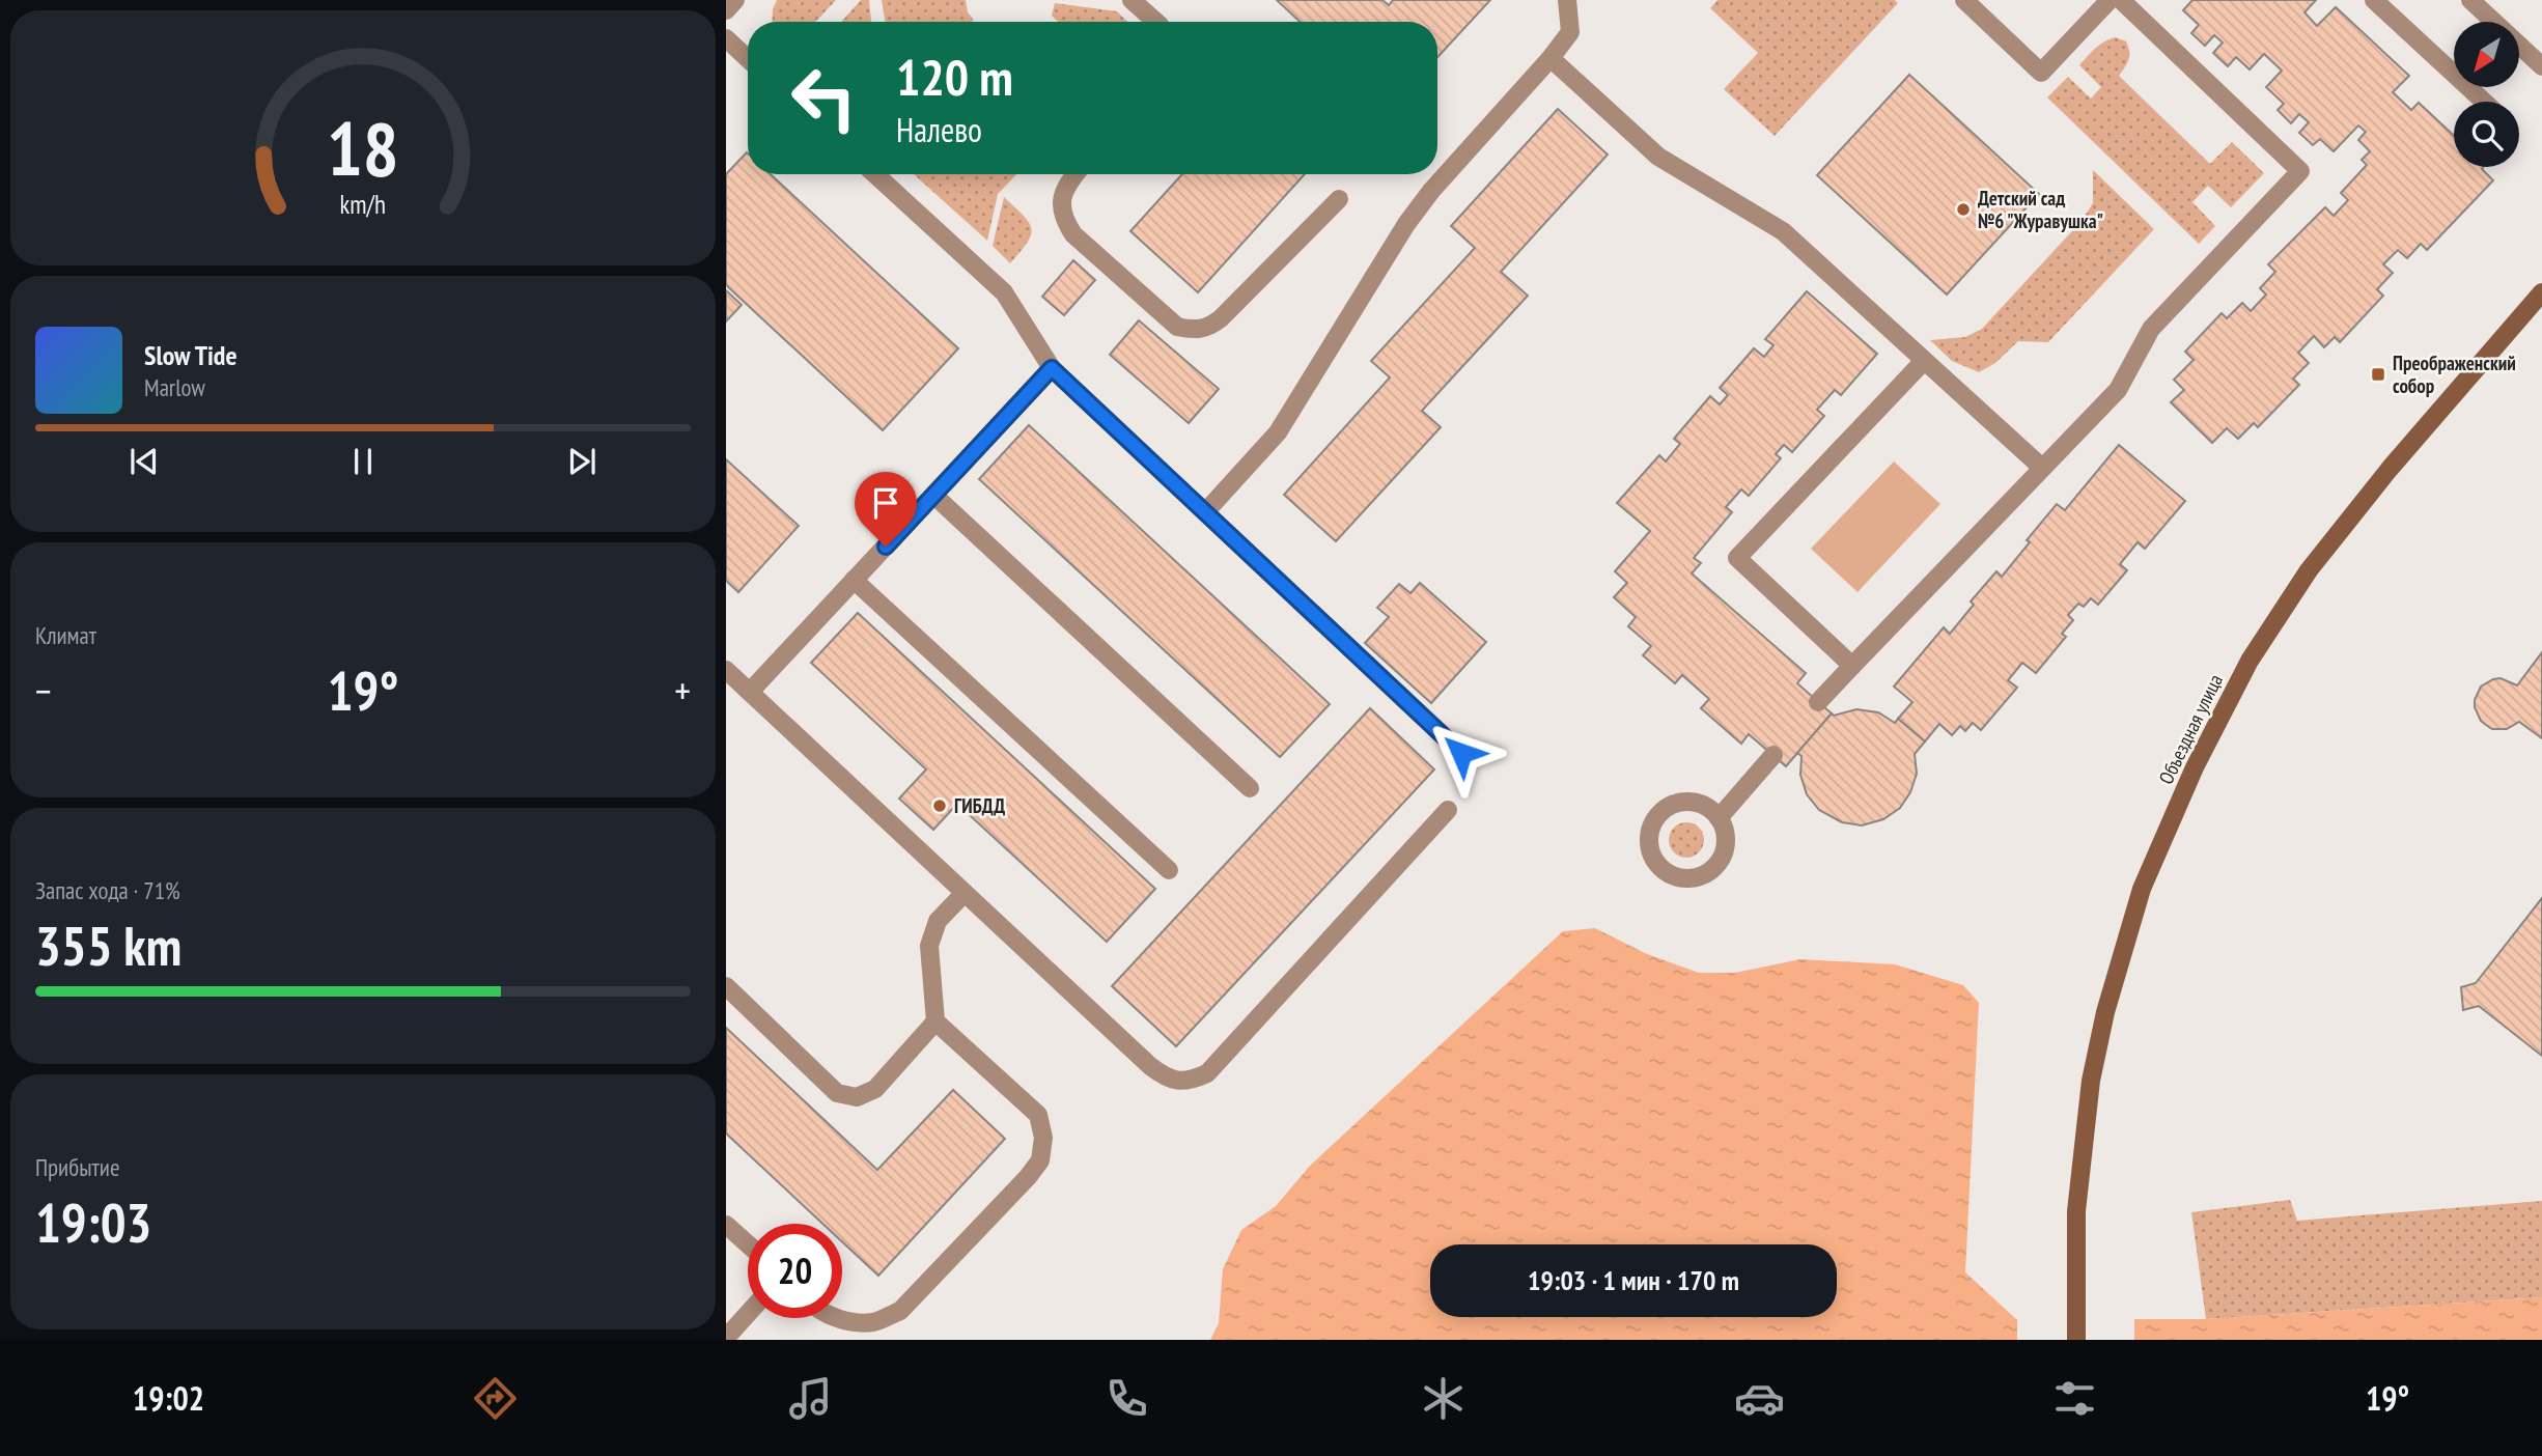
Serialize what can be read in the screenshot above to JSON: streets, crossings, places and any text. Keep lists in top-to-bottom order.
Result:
{
  "streets": {
    "main road": ["Объездная улица"]
  },
  "places": {
    "other": ["Детский сад №6 \"Журавушка\"", "ГИБДД"],
    "transit": ["Преображенский собор"]
  },
  "north": "bottom left",
  "page": {
    "turn": ["120 m", "Налево"],
    "song": ["Slow Tide", "Marlow"],
    "tile": [
      "Климат",
      ["Запас хода · 71%", "355 km"],
      ["Прибытие", "19:03"]
    ],
    "heat": ["−", "19°", "+"],
    "limit": "20",
    "trip": "19:03 · 1 мин · 170 m",
    "tabs": ["19:02", "19°"],
    "gauge": ["18", "km/h"]
  }
}
